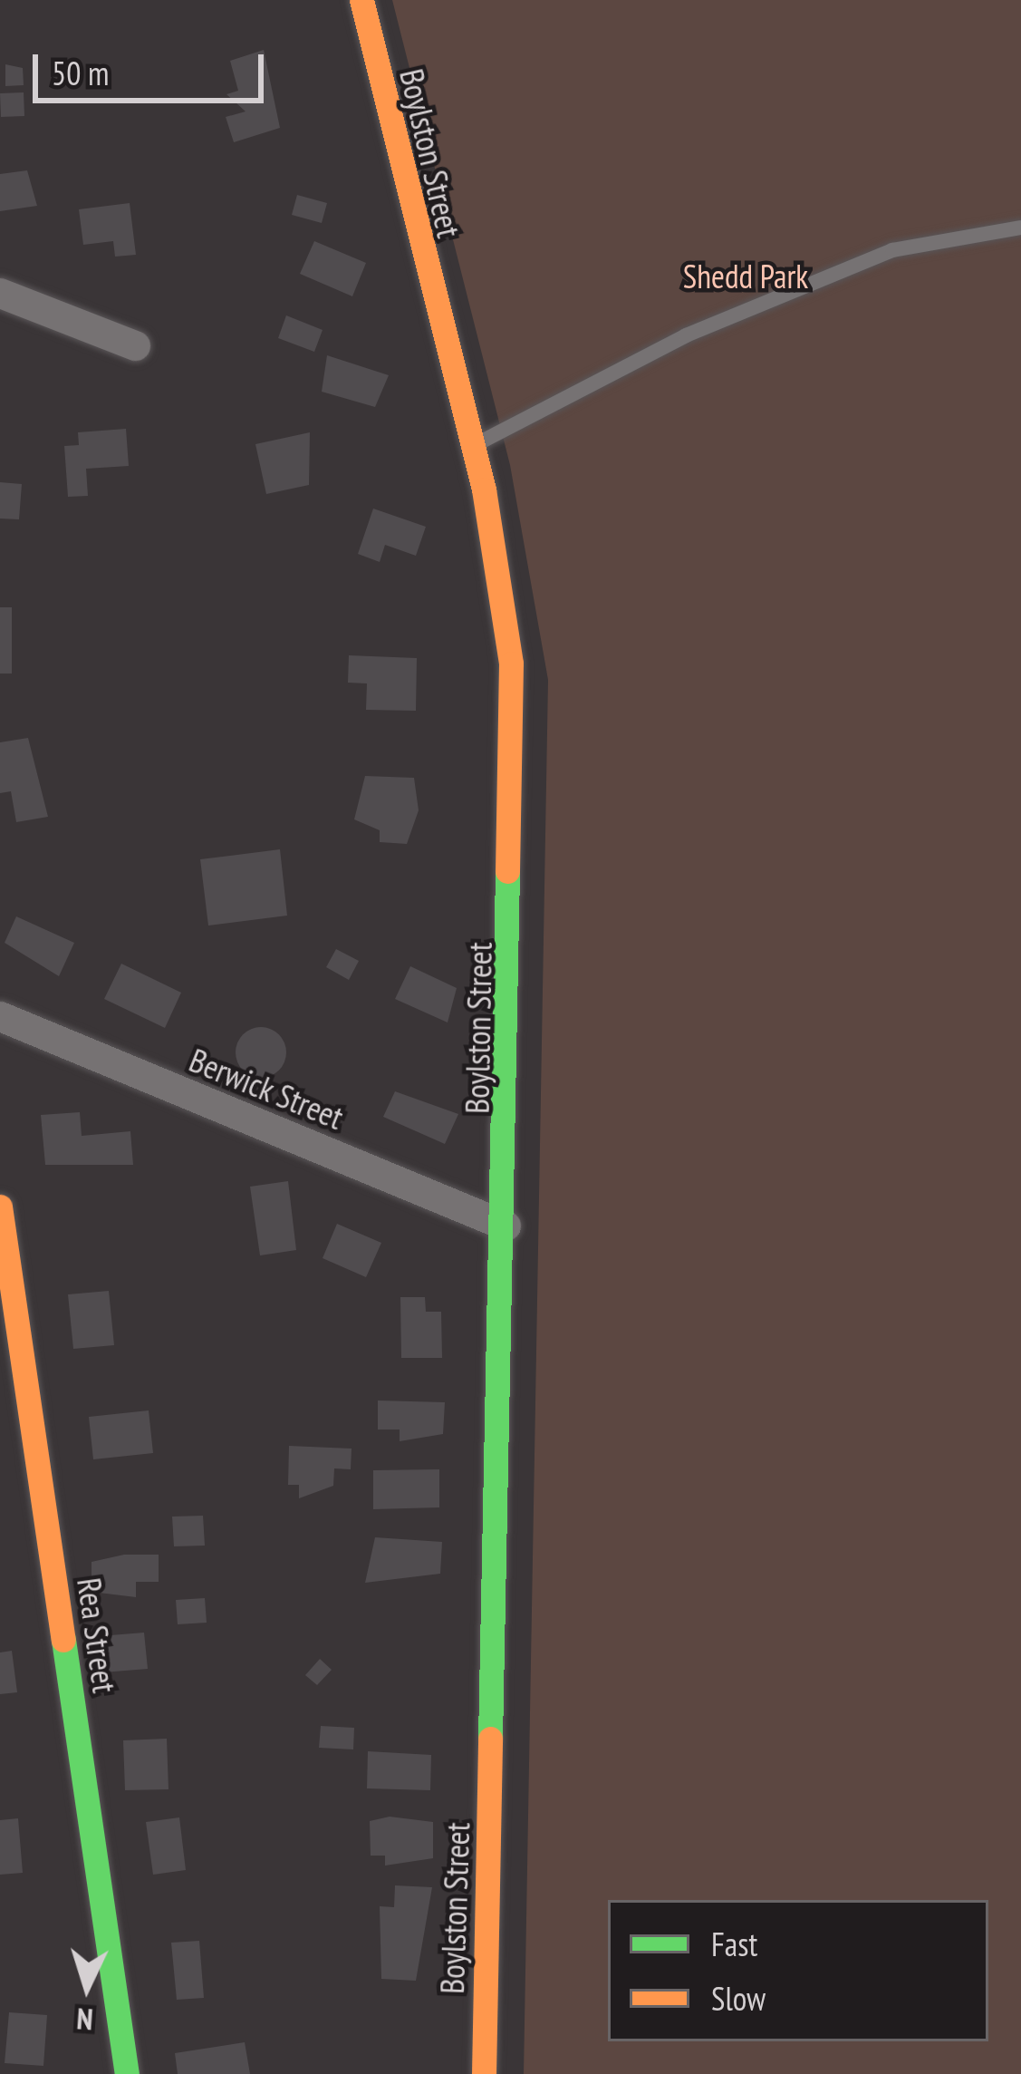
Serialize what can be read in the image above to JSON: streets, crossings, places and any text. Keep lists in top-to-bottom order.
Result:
{
  "streets": {
    "main road": ["Boylston Street", "Rea Street"],
    "street": ["Berwick Street"]
  },
  "crossings": [
    ["Boylston Street", "Berwick Street"]
  ],
  "parks": ["Shedd Park"],
  "legend": ["Fast", "Slow"],
  "scale_bar": "50 m",
  "north": "bottom"
}
